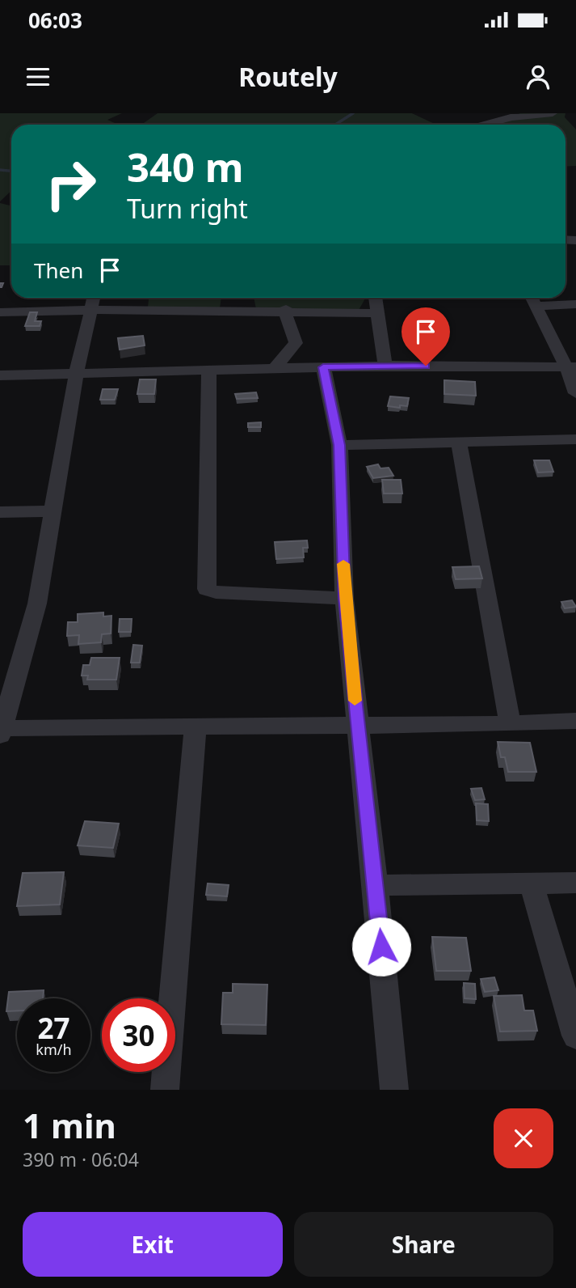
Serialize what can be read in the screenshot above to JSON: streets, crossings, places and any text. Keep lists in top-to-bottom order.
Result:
{
  "page": {
    "status": "06:03",
    "header": "Routely",
    "turn": ["340 m", "Turn right"],
    "then": "Then",
    "speed": "27 km/h",
    "limit": "30",
    "heading": ["1 min", "390 m · 06:04"],
    "buttons": ["Exit", "Share"]
  }
}
